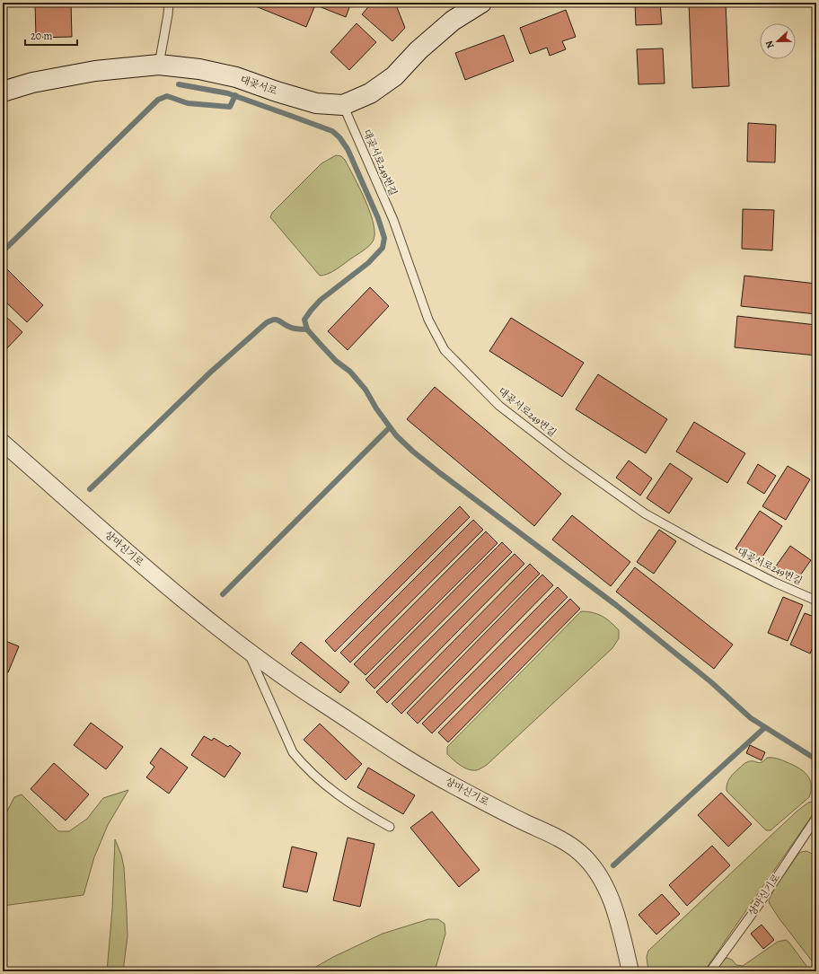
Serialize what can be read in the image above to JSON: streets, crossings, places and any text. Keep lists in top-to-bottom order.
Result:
{
  "streets": {
    "street": ["대곶서로", "상마신기로"],
    "lane": ["대곶서로249번길"]
  },
  "crossings": [
    ["대곶서로", "대곶서로249번길"]
  ],
  "scale_bar": "20 m",
  "north": "left"
}
